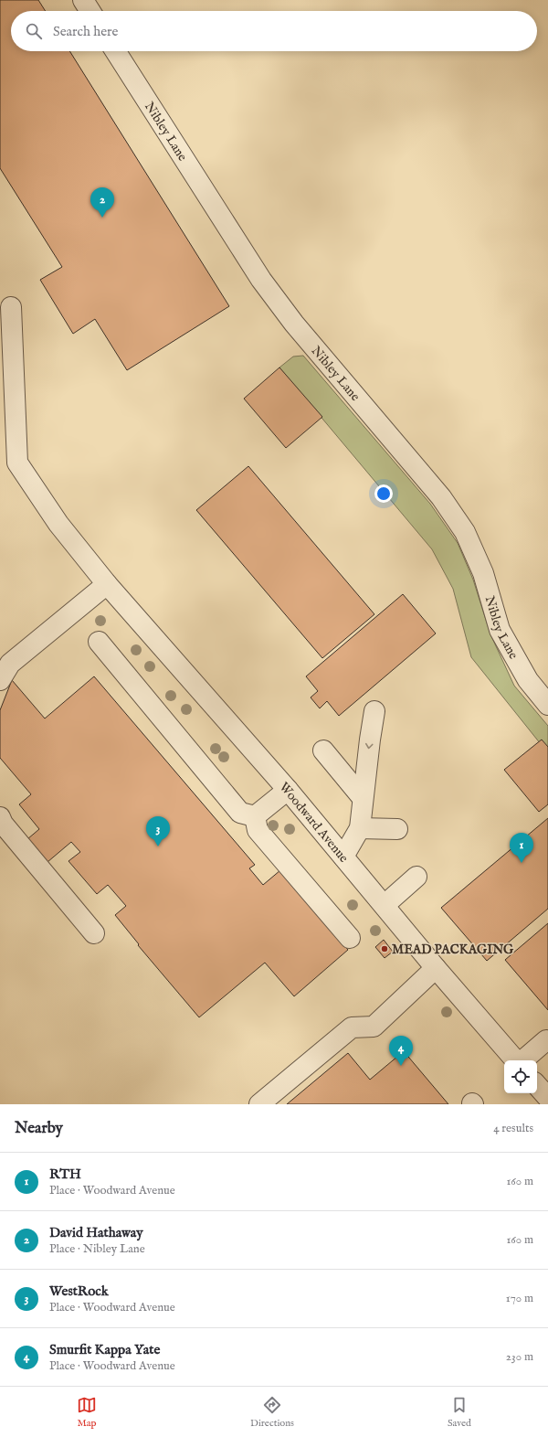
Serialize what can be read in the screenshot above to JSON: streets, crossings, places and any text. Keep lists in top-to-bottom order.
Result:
{
  "streets": {
    "street": ["Nibley Lane", "Woodward Avenue"]
  },
  "places": ["MEAD PACKAGING"],
  "page": {
    "search": "Search here",
    "pins": [
      "2",
      "3",
      "1",
      "4"
    ],
    "heading": ["Nearby", "4 results"],
    "list": [
      {
        "mark": "1",
        "name": "RTH",
        "note": "Place · Woodward Avenue",
        "value": "160 m"
      },
      {
        "mark": "2",
        "name": "David Hathaway",
        "note": "Place · Nibley Lane",
        "value": "160 m"
      },
      {
        "mark": "3",
        "name": "WestRock",
        "note": "Place · Woodward Avenue",
        "value": "170 m"
      },
      {
        "mark": "4",
        "name": "Smurfit Kappa Yate",
        "note": "Place · Woodward Avenue",
        "value": "230 m"
      }
    ],
    "nav": ["Map", "Directions", "Saved"]
  }
}
